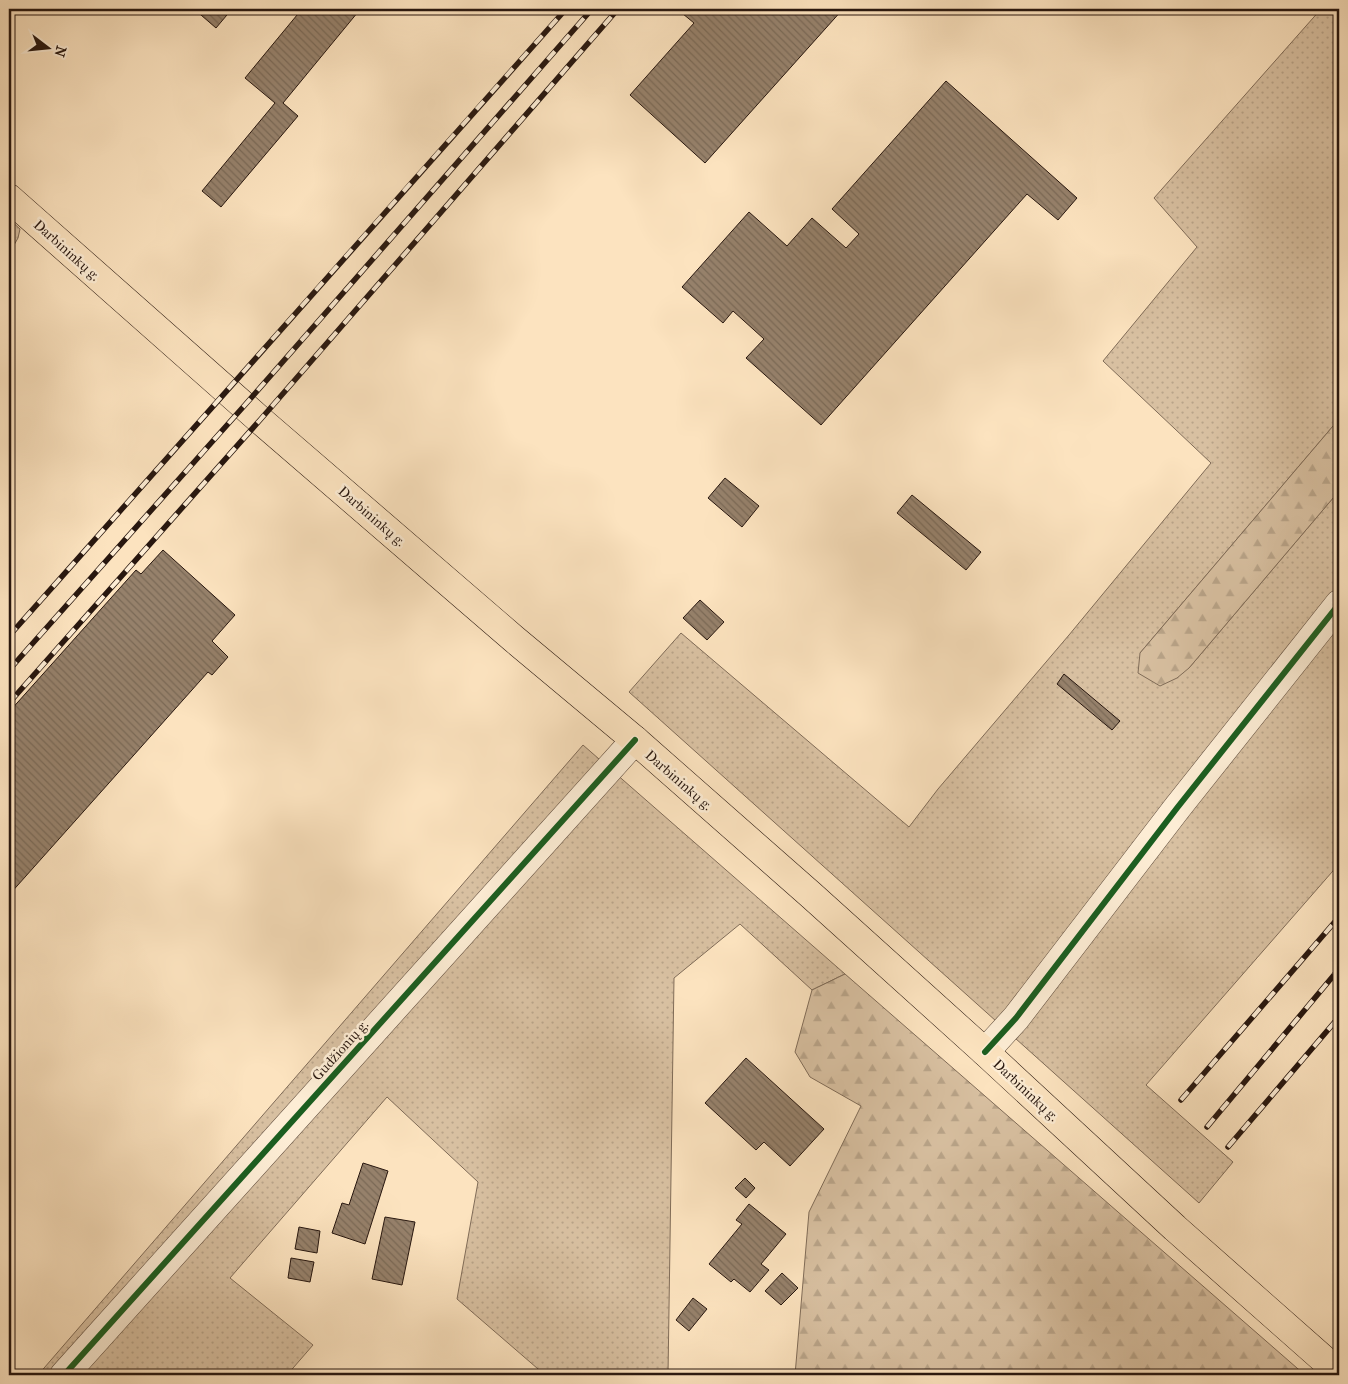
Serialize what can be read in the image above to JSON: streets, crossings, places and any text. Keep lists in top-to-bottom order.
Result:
{
  "streets": {
    "main road": ["Darbininkų g."],
    "street": ["Gudžionių g."]
  },
  "crossings": [
    ["Darbininkų g.", "Gudžionių g."]
  ],
  "north": "right"
}
